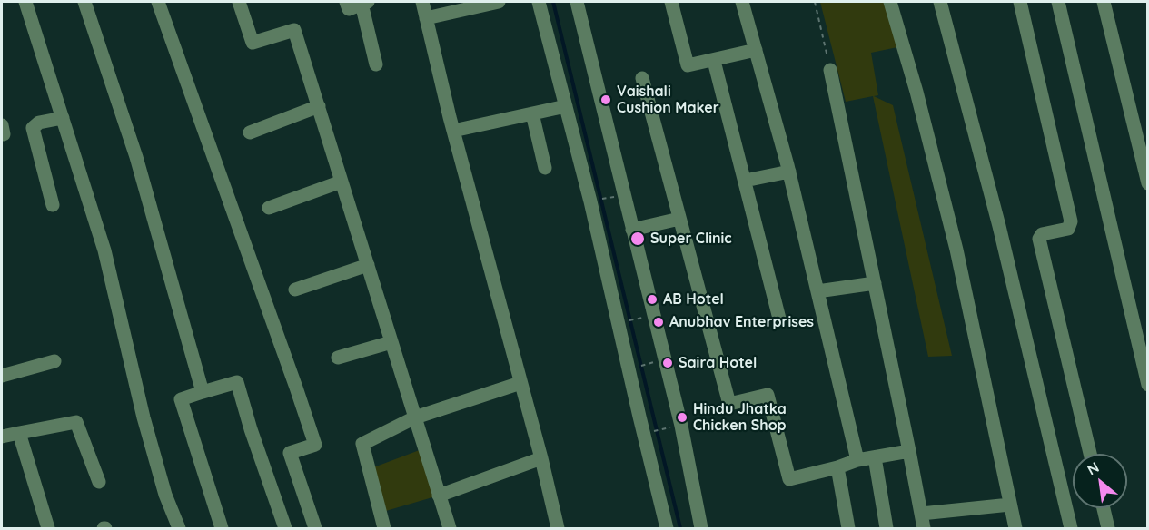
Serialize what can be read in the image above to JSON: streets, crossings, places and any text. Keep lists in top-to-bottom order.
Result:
{
  "places": [
    "Vaishali Cushion Maker",
    "Super Clinic",
    "AB Hotel",
    "Anubhav Enterprises",
    "Saira Hotel",
    "Hindu Jhatka Chicken Shop"
  ],
  "north": "top left"
}
